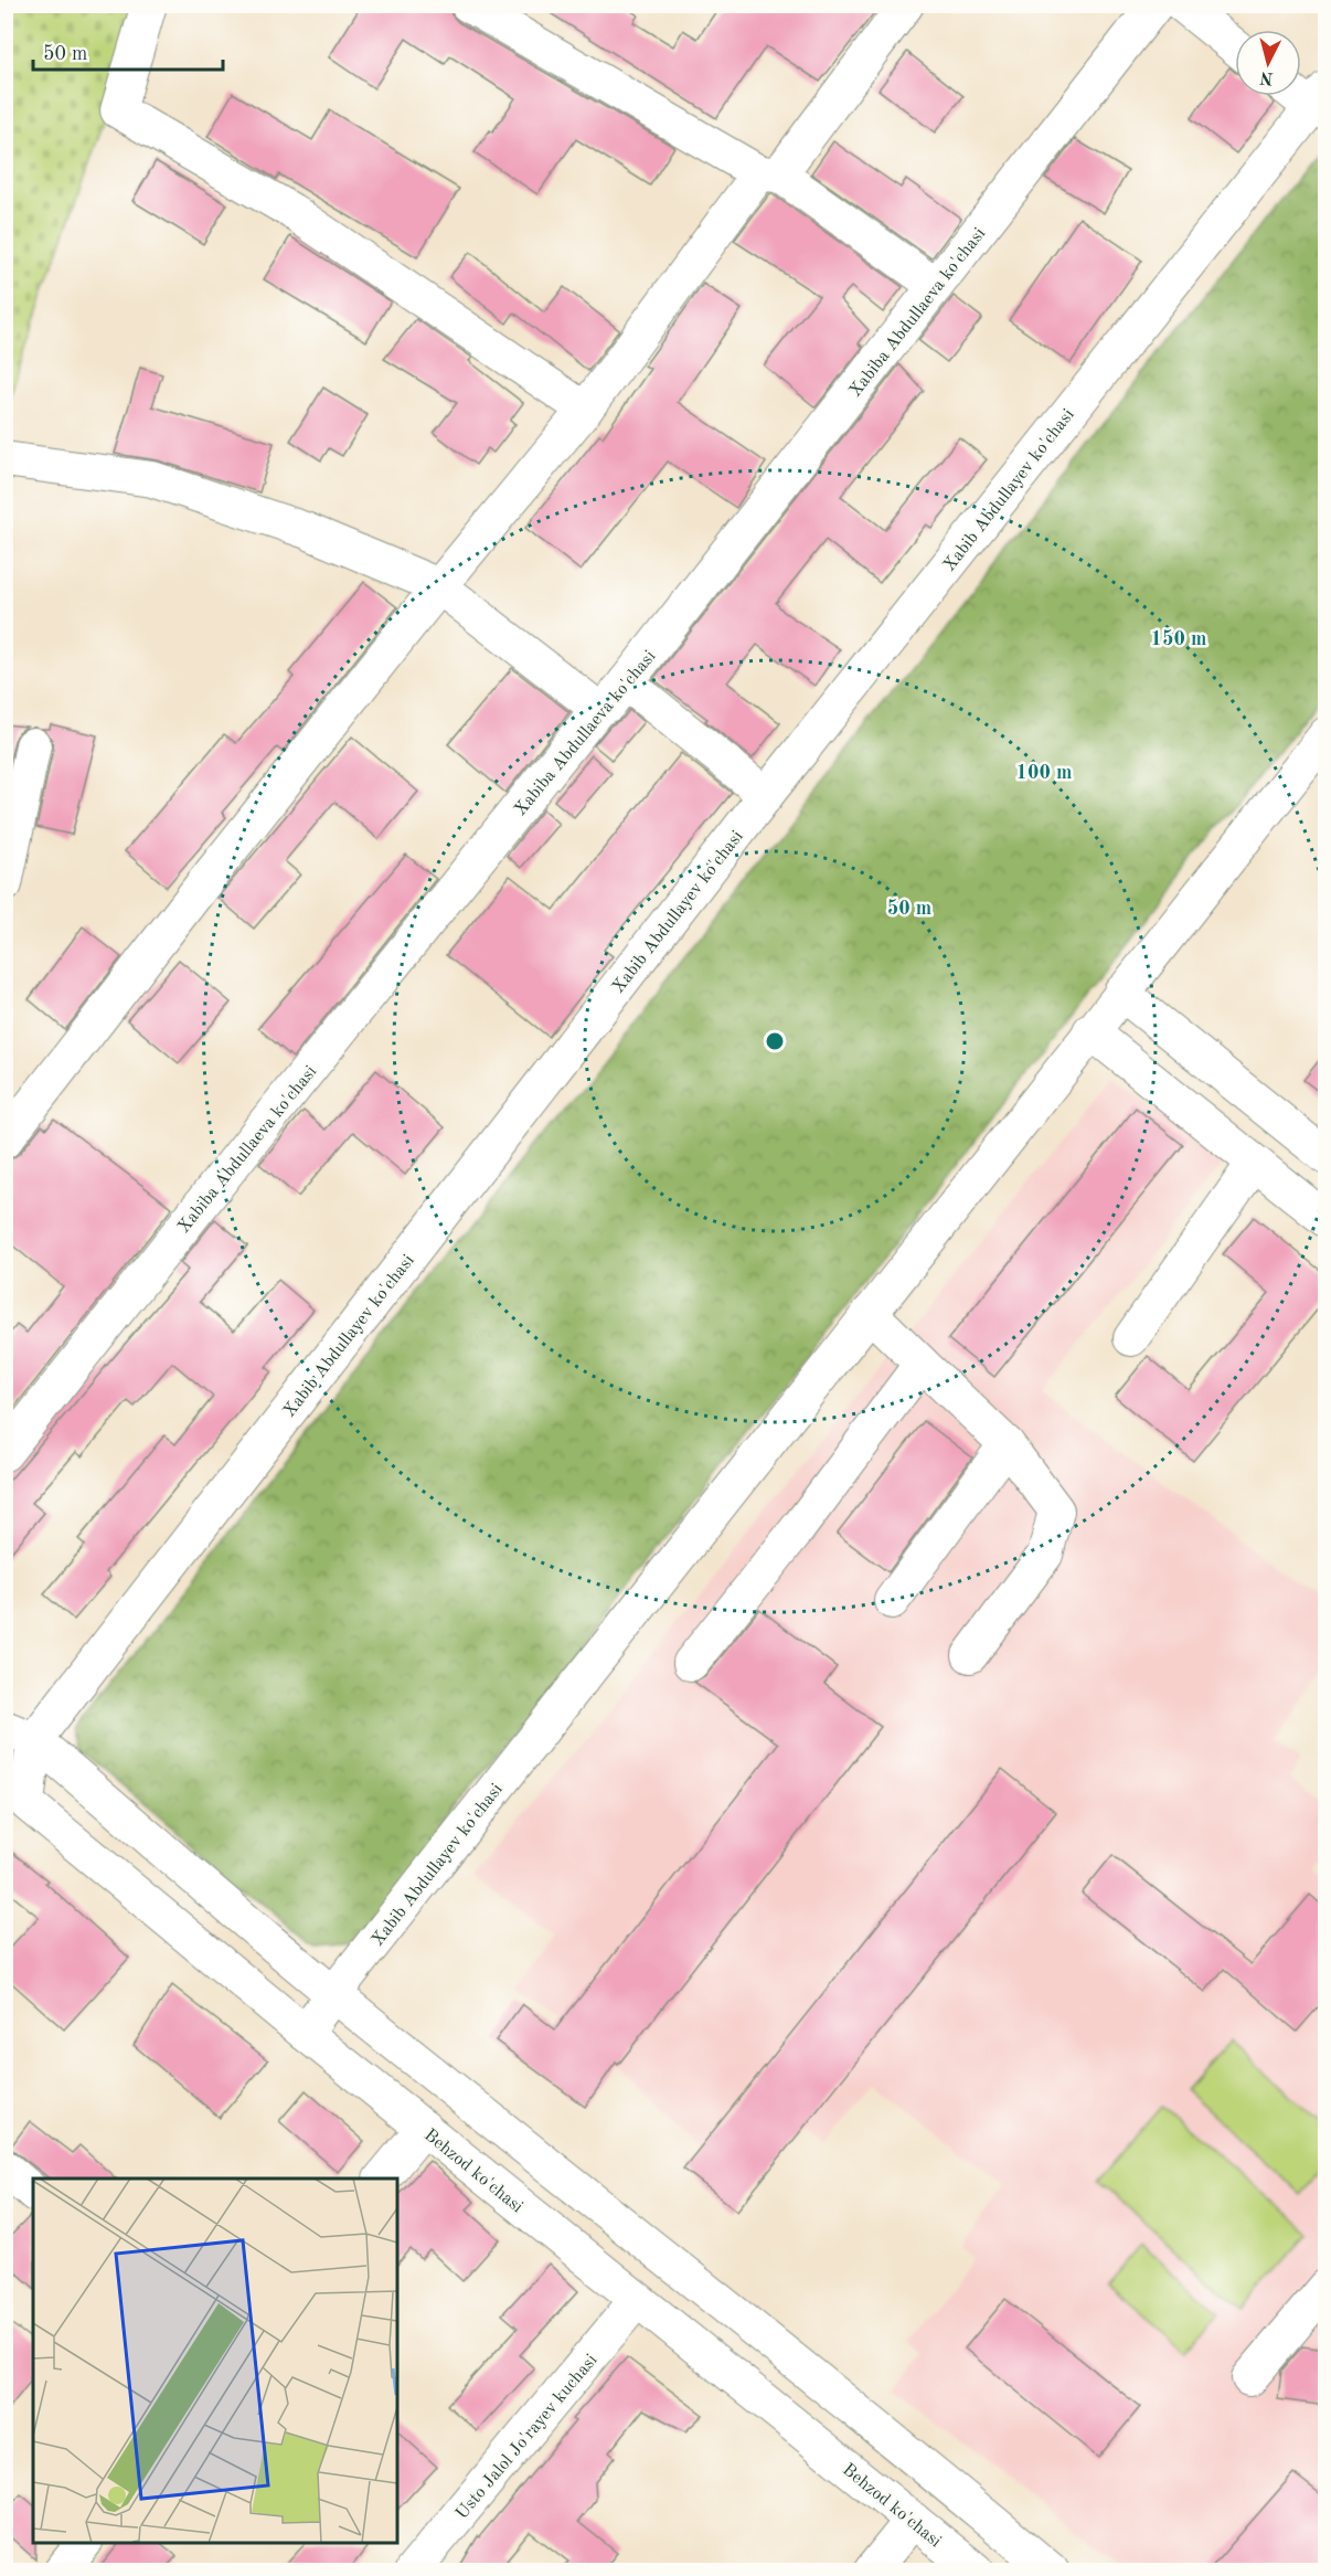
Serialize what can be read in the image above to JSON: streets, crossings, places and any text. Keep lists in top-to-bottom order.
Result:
{
  "streets": {
    "street": [
      "Xabiba Abdullaeva ko'chasi",
      "Xabib Abdullayev ko'chasi",
      "Behzod ko'chasi",
      "Usto Jalol Jo'rayev kuchasi"
    ]
  },
  "crossings": [
    ["Xabib Abdullayev ko'chasi", "Behzod ko'chasi"],
    ["Behzod ko'chasi", "Usto Jalol Jo'rayev kuchasi"]
  ],
  "scale_bar": "50 m",
  "north": "bottom",
  "rings": ["150 m", "100 m", "50 m"]
}
